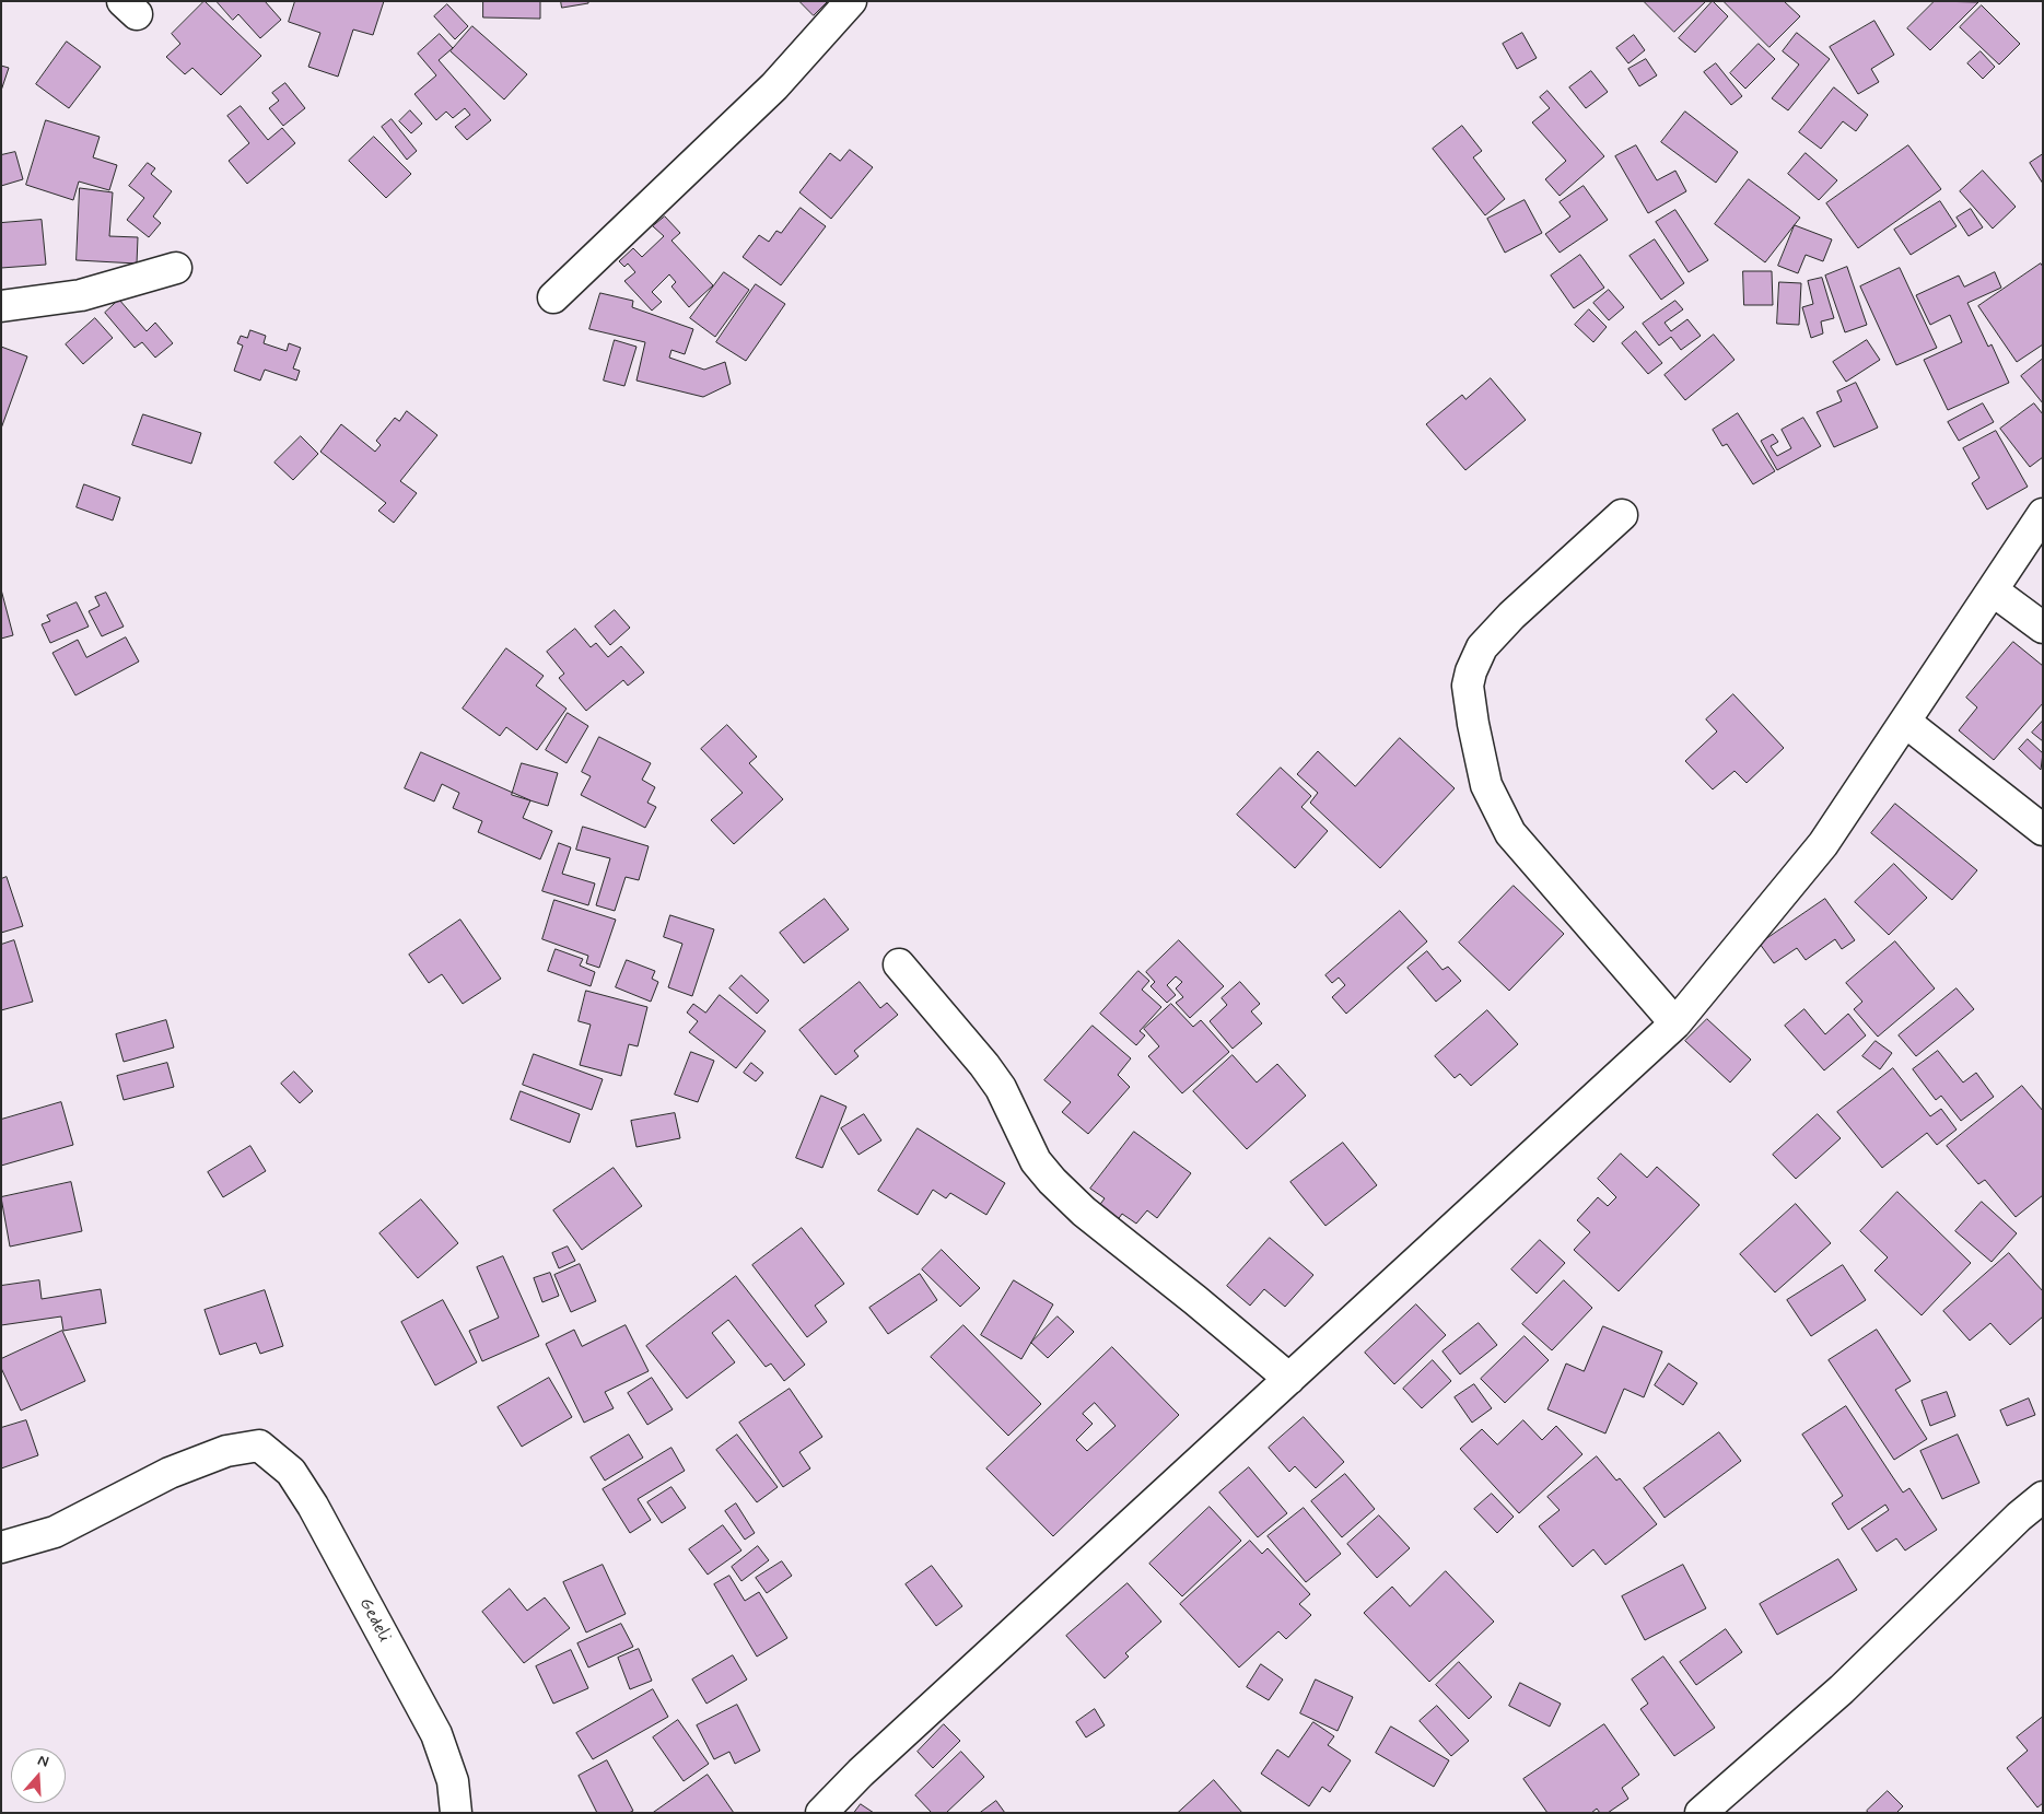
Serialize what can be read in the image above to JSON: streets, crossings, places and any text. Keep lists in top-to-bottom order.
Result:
{
  "streets": {
    "street": ["Gedeli"]
  },
  "north": "top"
}
